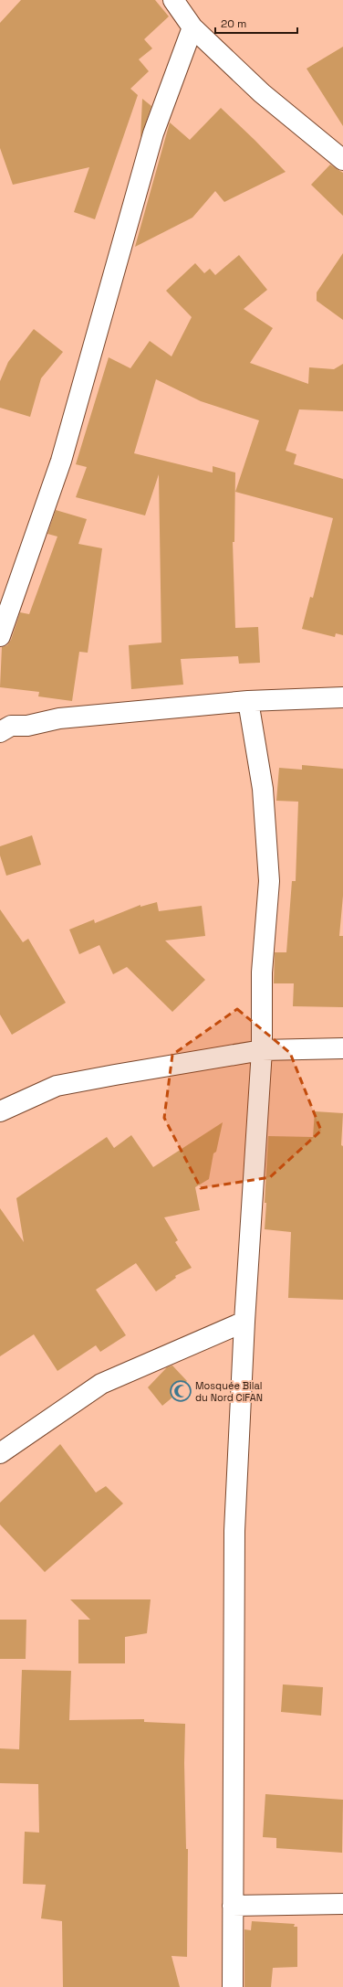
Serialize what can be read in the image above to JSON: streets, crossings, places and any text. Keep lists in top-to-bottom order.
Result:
{
  "places": {
    "mosque": ["Mosquée Bilal du Nord CIFAN"]
  },
  "scale_bar": "20 m"
}
